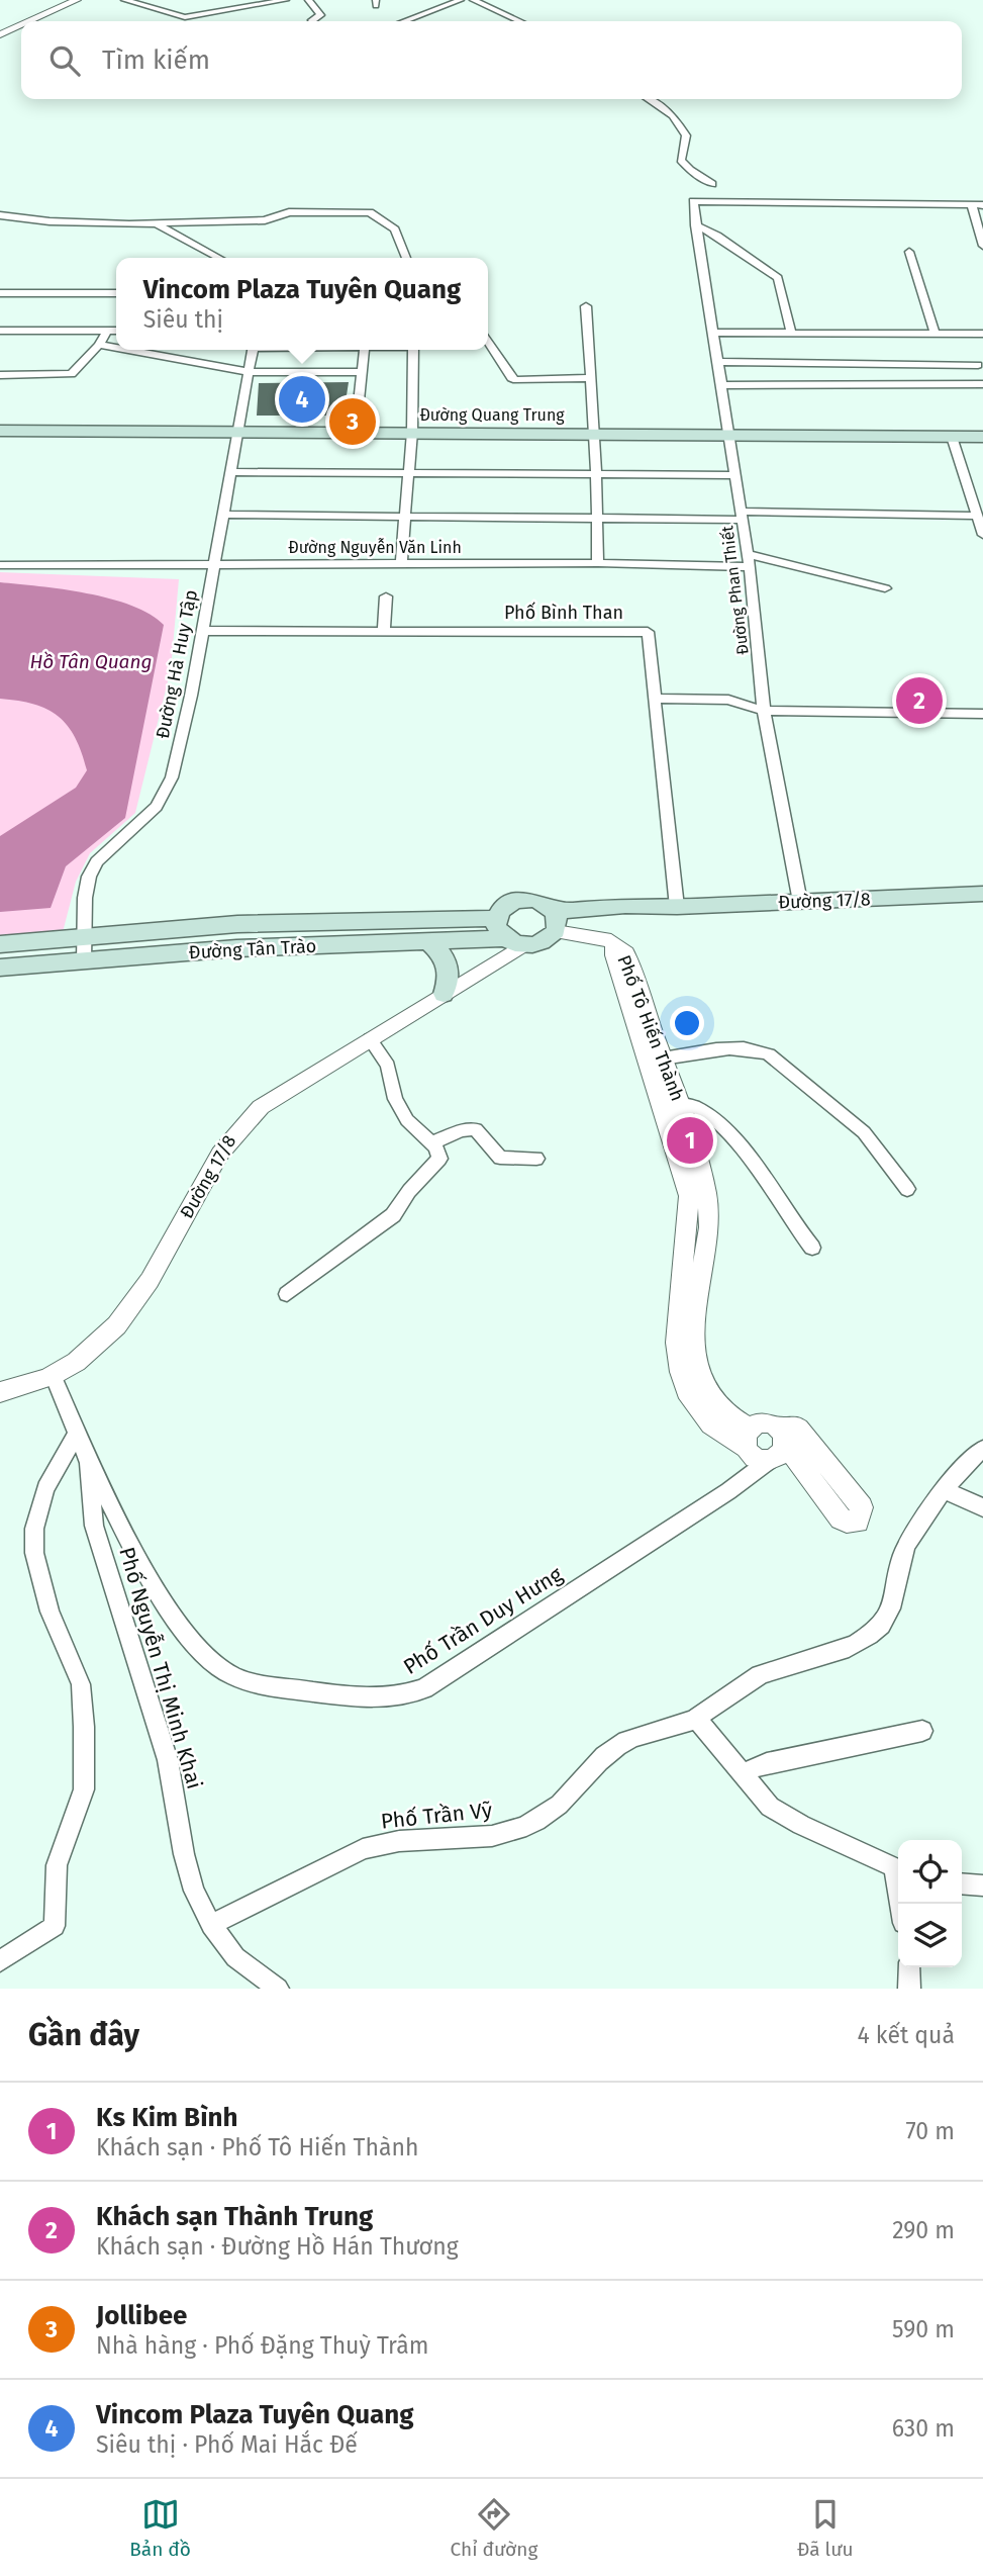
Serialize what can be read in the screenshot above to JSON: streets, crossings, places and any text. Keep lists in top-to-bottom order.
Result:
{
  "streets": {
    "main road": ["Đường Quang Trung", "Đường 17/8", "Đường Tân Trào"],
    "street": [
      "Đường Nguyễn Văn Linh",
      "Đường Phan Thiết",
      "Phố Bình Than",
      "Đường Hà Huy Tập",
      "Phố Tô Hiến Thành",
      "Phố Trần Duy Hưng",
      "Phố Nguyễn Thị Minh Khai",
      "Phố Trần Vỹ"
    ]
  },
  "crossings": [
    ["Đường Quang Trung", "Đường Phan Thiết"],
    ["Đường Quang Trung", "Đường Hà Huy Tập"],
    ["Đường Nguyễn Văn Linh", "Đường Phan Thiết"],
    ["Đường Nguyễn Văn Linh", "Đường Hà Huy Tập"],
    ["Đường Phan Thiết", "Đường 17/8"],
    ["Phố Bình Than", "Đường Hà Huy Tập"],
    ["Phố Bình Than", "Đường 17/8"],
    ["Đường Hà Huy Tập", "Đường Tân Trào"],
    ["Đường 17/8", "Đường Tân Trào"],
    ["Đường 17/8", "Phố Tô Hiến Thành"],
    ["Đường 17/8", "Phố Nguyễn Thị Minh Khai"],
    ["Đường Tân Trào", "Phố Tô Hiến Thành"],
    ["Phố Tô Hiến Thành", "Phố Trần Duy Hưng"],
    ["Phố Trần Duy Hưng", "Phố Nguyễn Thị Minh Khai"],
    ["Phố Nguyễn Thị Minh Khai", "Phố Trần Vỹ"]
  ],
  "water": ["Hồ Tân Quang"],
  "page": {
    "search": "Tìm kiếm",
    "popup": ["Vincom Plaza Tuyên Quang", "Siêu thị"],
    "pins": [
      "4",
      "3",
      "2",
      "1"
    ],
    "heading": ["Gần đây", "4 kết quả"],
    "list": [
      {
        "mark": "1",
        "name": "Ks Kim Bình",
        "note": "Khách sạn · Phố Tô Hiến Thành",
        "value": "70 m"
      },
      {
        "mark": "2",
        "name": "Khách sạn Thành Trung",
        "note": "Khách sạn · Đường Hồ Hán Thương",
        "value": "290 m"
      },
      {
        "mark": "3",
        "name": "Jollibee",
        "note": "Nhà hàng · Phố Đặng Thuỳ Trâm",
        "value": "590 m"
      },
      {
        "mark": "4",
        "name": "Vincom Plaza Tuyên Quang",
        "note": "Siêu thị · Phố Mai Hắc Đế",
        "value": "630 m"
      }
    ],
    "nav": ["Bản đồ", "Chỉ đường", "Đã lưu"]
  }
}
